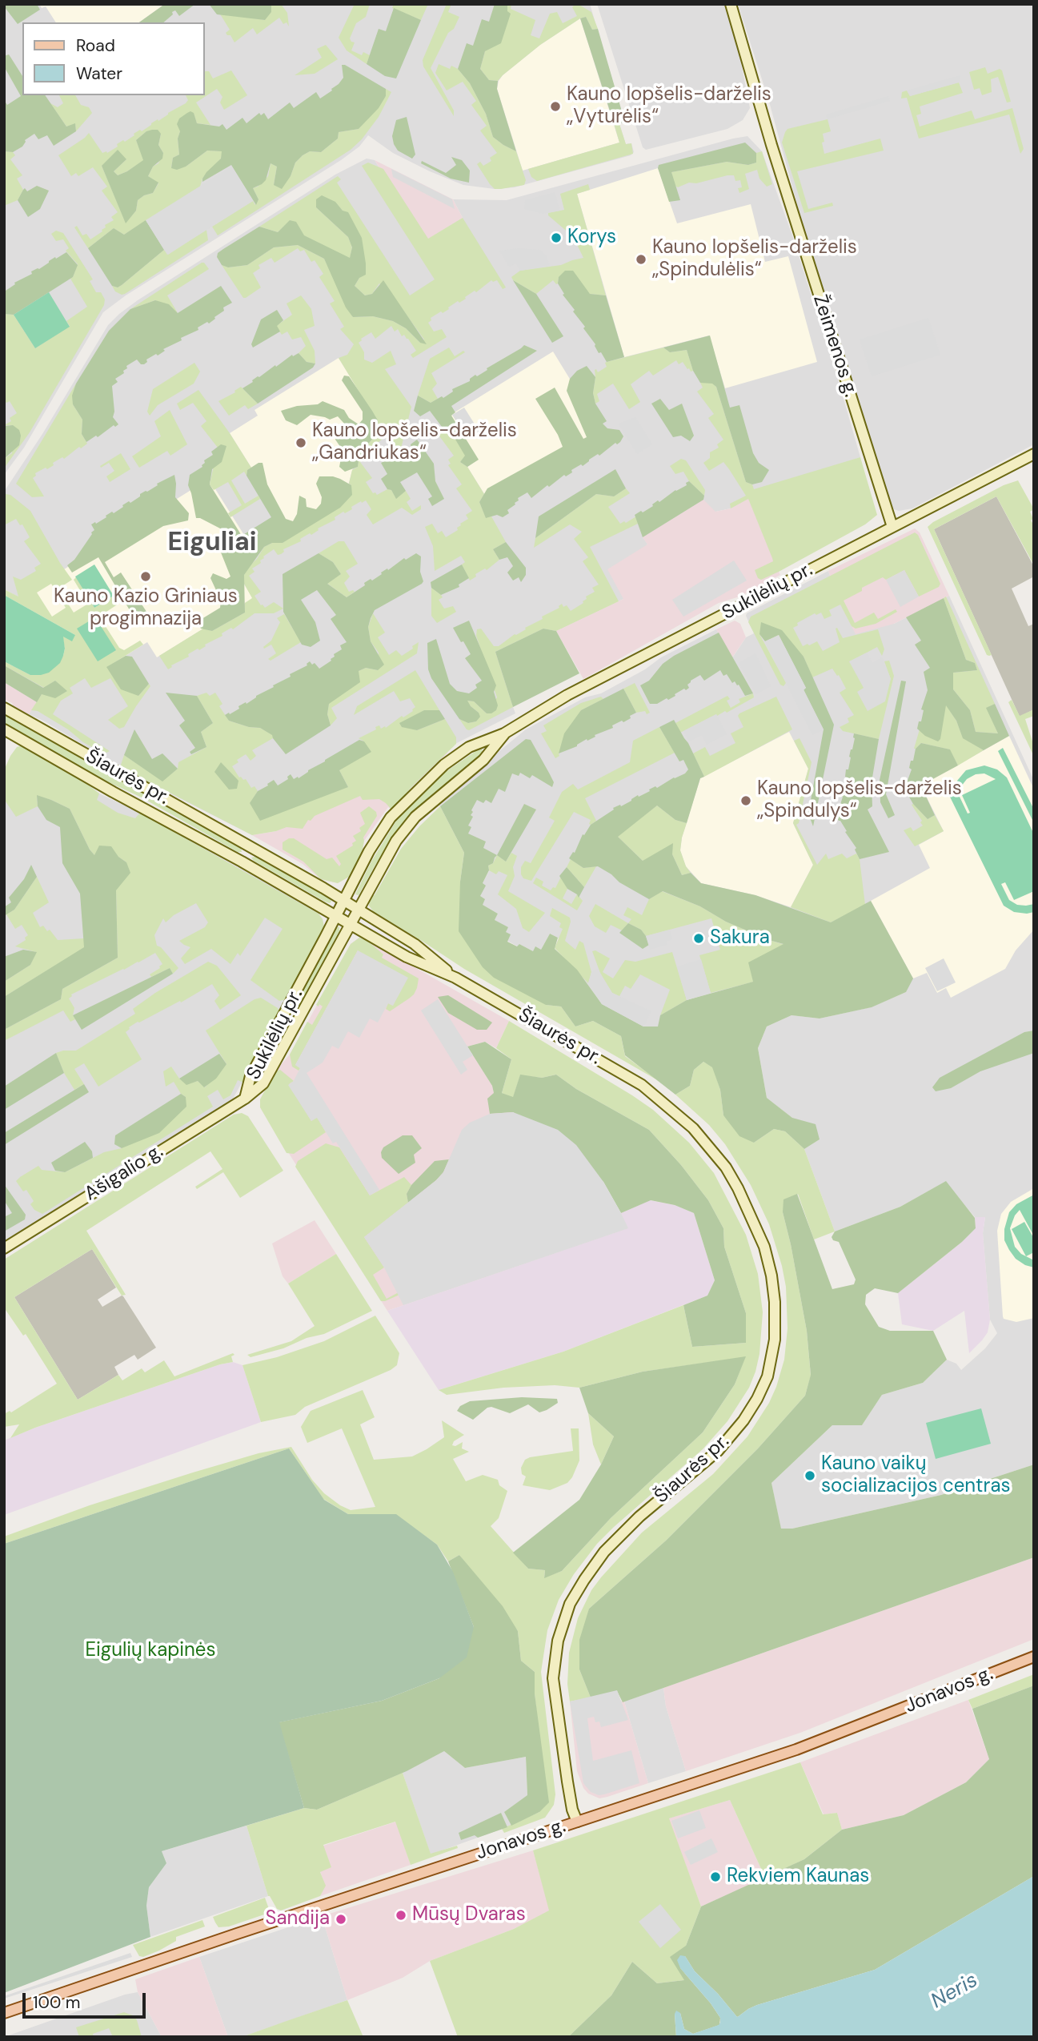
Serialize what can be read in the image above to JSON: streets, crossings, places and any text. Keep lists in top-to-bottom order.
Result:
{
  "streets": {
    "main road": [
      "Žeimenos g.",
      "Sukilėlių pr.",
      "Šiaurės pr.",
      "Ašigalio g.",
      "Jonavos g."
    ]
  },
  "crossings": [
    ["Žeimenos g.", "Sukilėlių pr."],
    ["Sukilėlių pr.", "Šiaurės pr."],
    ["Sukilėlių pr.", "Ašigalio g."],
    ["Šiaurės pr.", "Jonavos g."]
  ],
  "districts": ["Eiguliai"],
  "water": ["Neris"],
  "parks": ["Eigulių kapinės"],
  "places": [
    "Kauno lopšelis-darželis „Vyturėlis“",
    "Korys",
    "Kauno lopšelis-darželis „Spindulėlis“",
    "Kauno lopšelis-darželis „Gandriukas“",
    "Kauno Kazio Griniaus progimnazija",
    "Kauno lopšelis-darželis „Spindulys“",
    "Sakura",
    "Kauno vaikų socializacijos centras",
    "Rekviem Kaunas",
    "Mūsų Dvaras",
    "Sandija"
  ],
  "legend": ["Road", "Water"],
  "scale_bar": "100 m"
}
